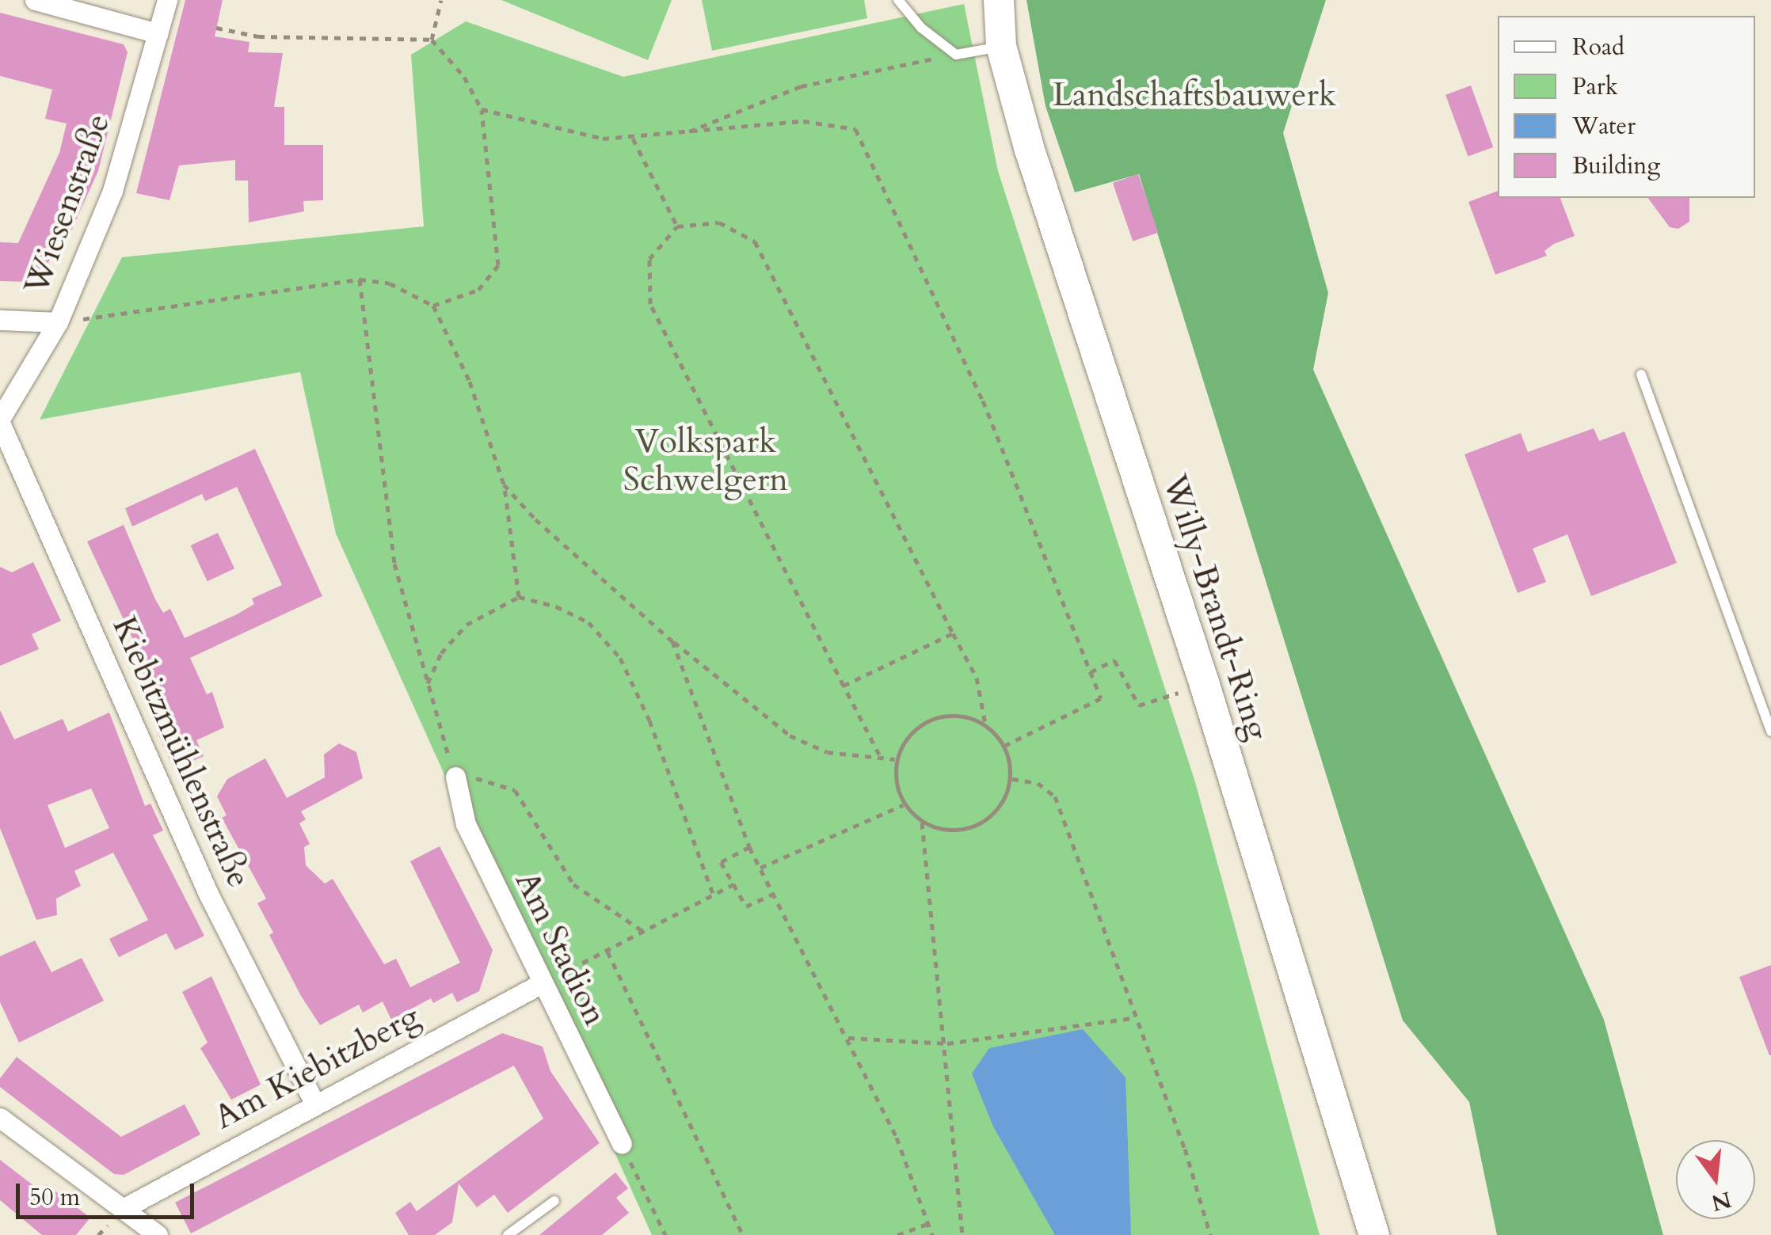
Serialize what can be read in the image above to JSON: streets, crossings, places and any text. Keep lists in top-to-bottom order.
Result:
{
  "streets": {
    "main road": ["Willy-Brandt-Ring"],
    "street": [
      "Wiesenstraße",
      "Kiebitzmühlenstraße",
      "Am Stadion",
      "Am Kiebitzberg"
    ]
  },
  "crossings": [
    ["Wiesenstraße", "Kiebitzmühlenstraße"],
    ["Kiebitzmühlenstraße", "Am Kiebitzberg"],
    ["Am Stadion", "Am Kiebitzberg"]
  ],
  "parks": ["Landschaftsbauwerk", "Volkspark Schwelgern"],
  "legend": [
    "Road",
    "Park",
    "Water",
    "Building"
  ],
  "scale_bar": "50 m",
  "north": "bottom"
}
